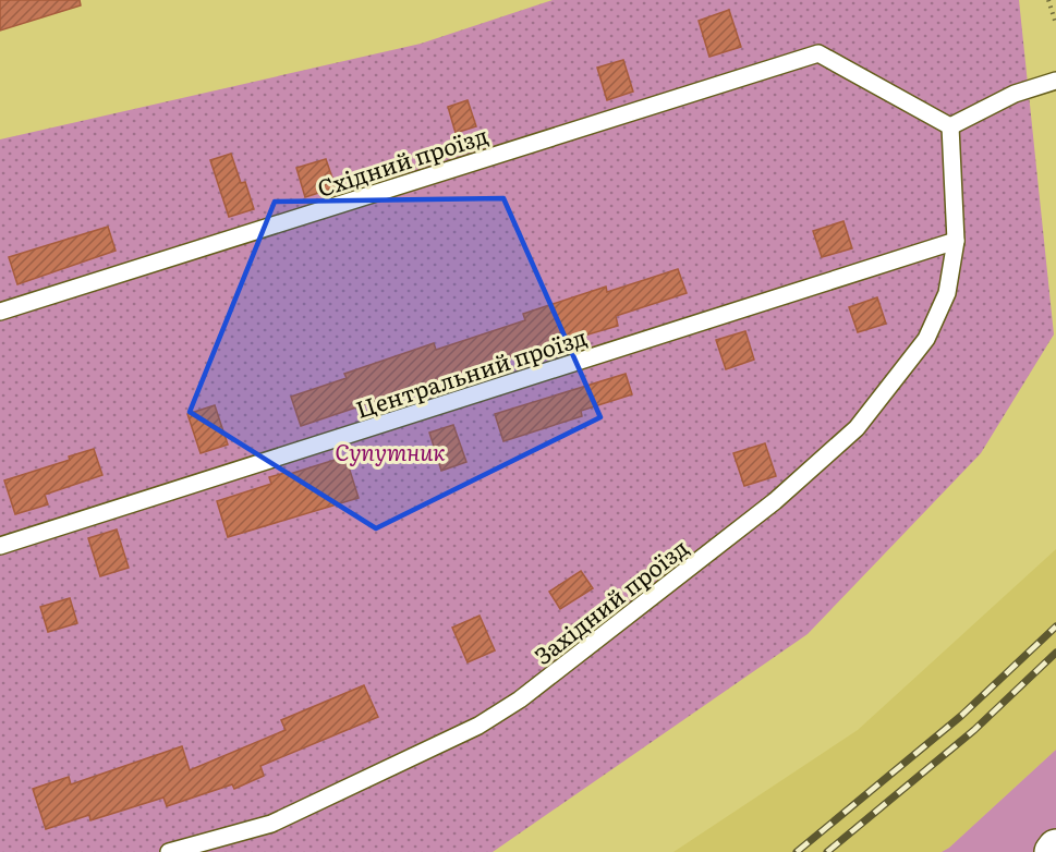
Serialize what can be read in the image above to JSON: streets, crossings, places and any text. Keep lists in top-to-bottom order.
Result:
{
  "streets": {
    "lane": ["Східний проїзд", "Центральний проїзд", "Західний проїзд"]
  },
  "crossings": [
    ["Східний проїзд", "Західний проїзд"],
    ["Центральний проїзд", "Західний проїзд"]
  ],
  "parks": ["Супутник"]
}
